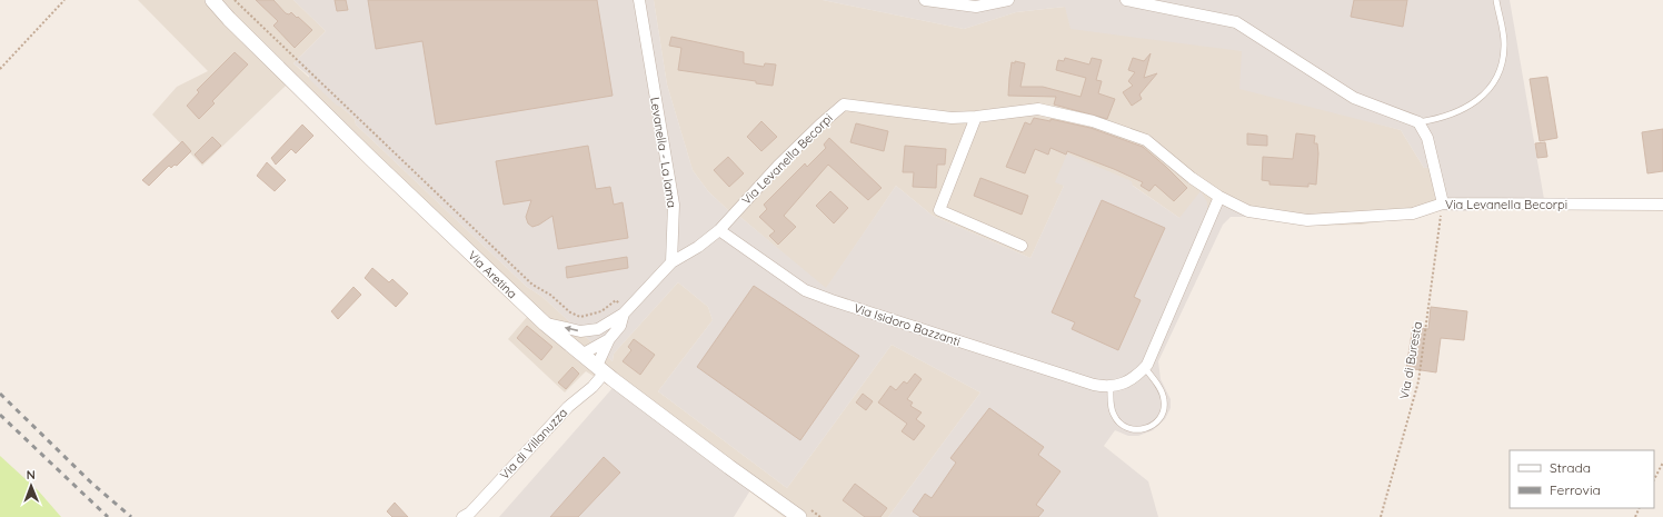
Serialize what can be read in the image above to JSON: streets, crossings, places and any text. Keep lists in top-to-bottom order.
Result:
{
  "streets": {
    "street": [
      "Levanella - La lama",
      "Via Levanella Becorpi",
      "Via Aretina",
      "Via Isidoro Bazzanti",
      "Via di Villanuzza"
    ],
    "path": ["Via di Buresta"]
  },
  "crossings": [
    ["Levanella - La lama", "Via Levanella Becorpi"],
    ["Via Levanella Becorpi", "Via Isidoro Bazzanti"],
    ["Via Levanella Becorpi", "Via di Buresta"],
    ["Via Aretina", "Via di Villanuzza"]
  ],
  "legend": ["Strada", "Ferrovia"],
  "north": "top"
}
